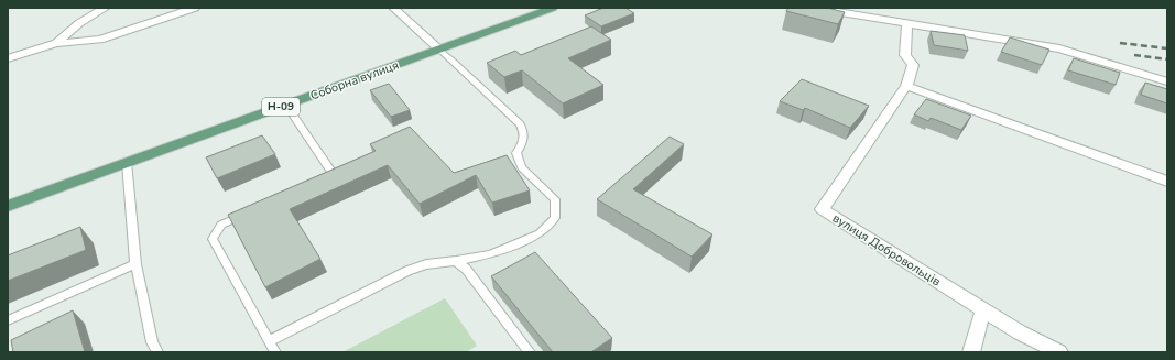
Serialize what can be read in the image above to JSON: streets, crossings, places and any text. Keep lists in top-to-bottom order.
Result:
{
  "streets": {
    "main road": ["Соборна вулиця", "Н-09"],
    "street": ["вулиця Добровольців"]
  }
}
